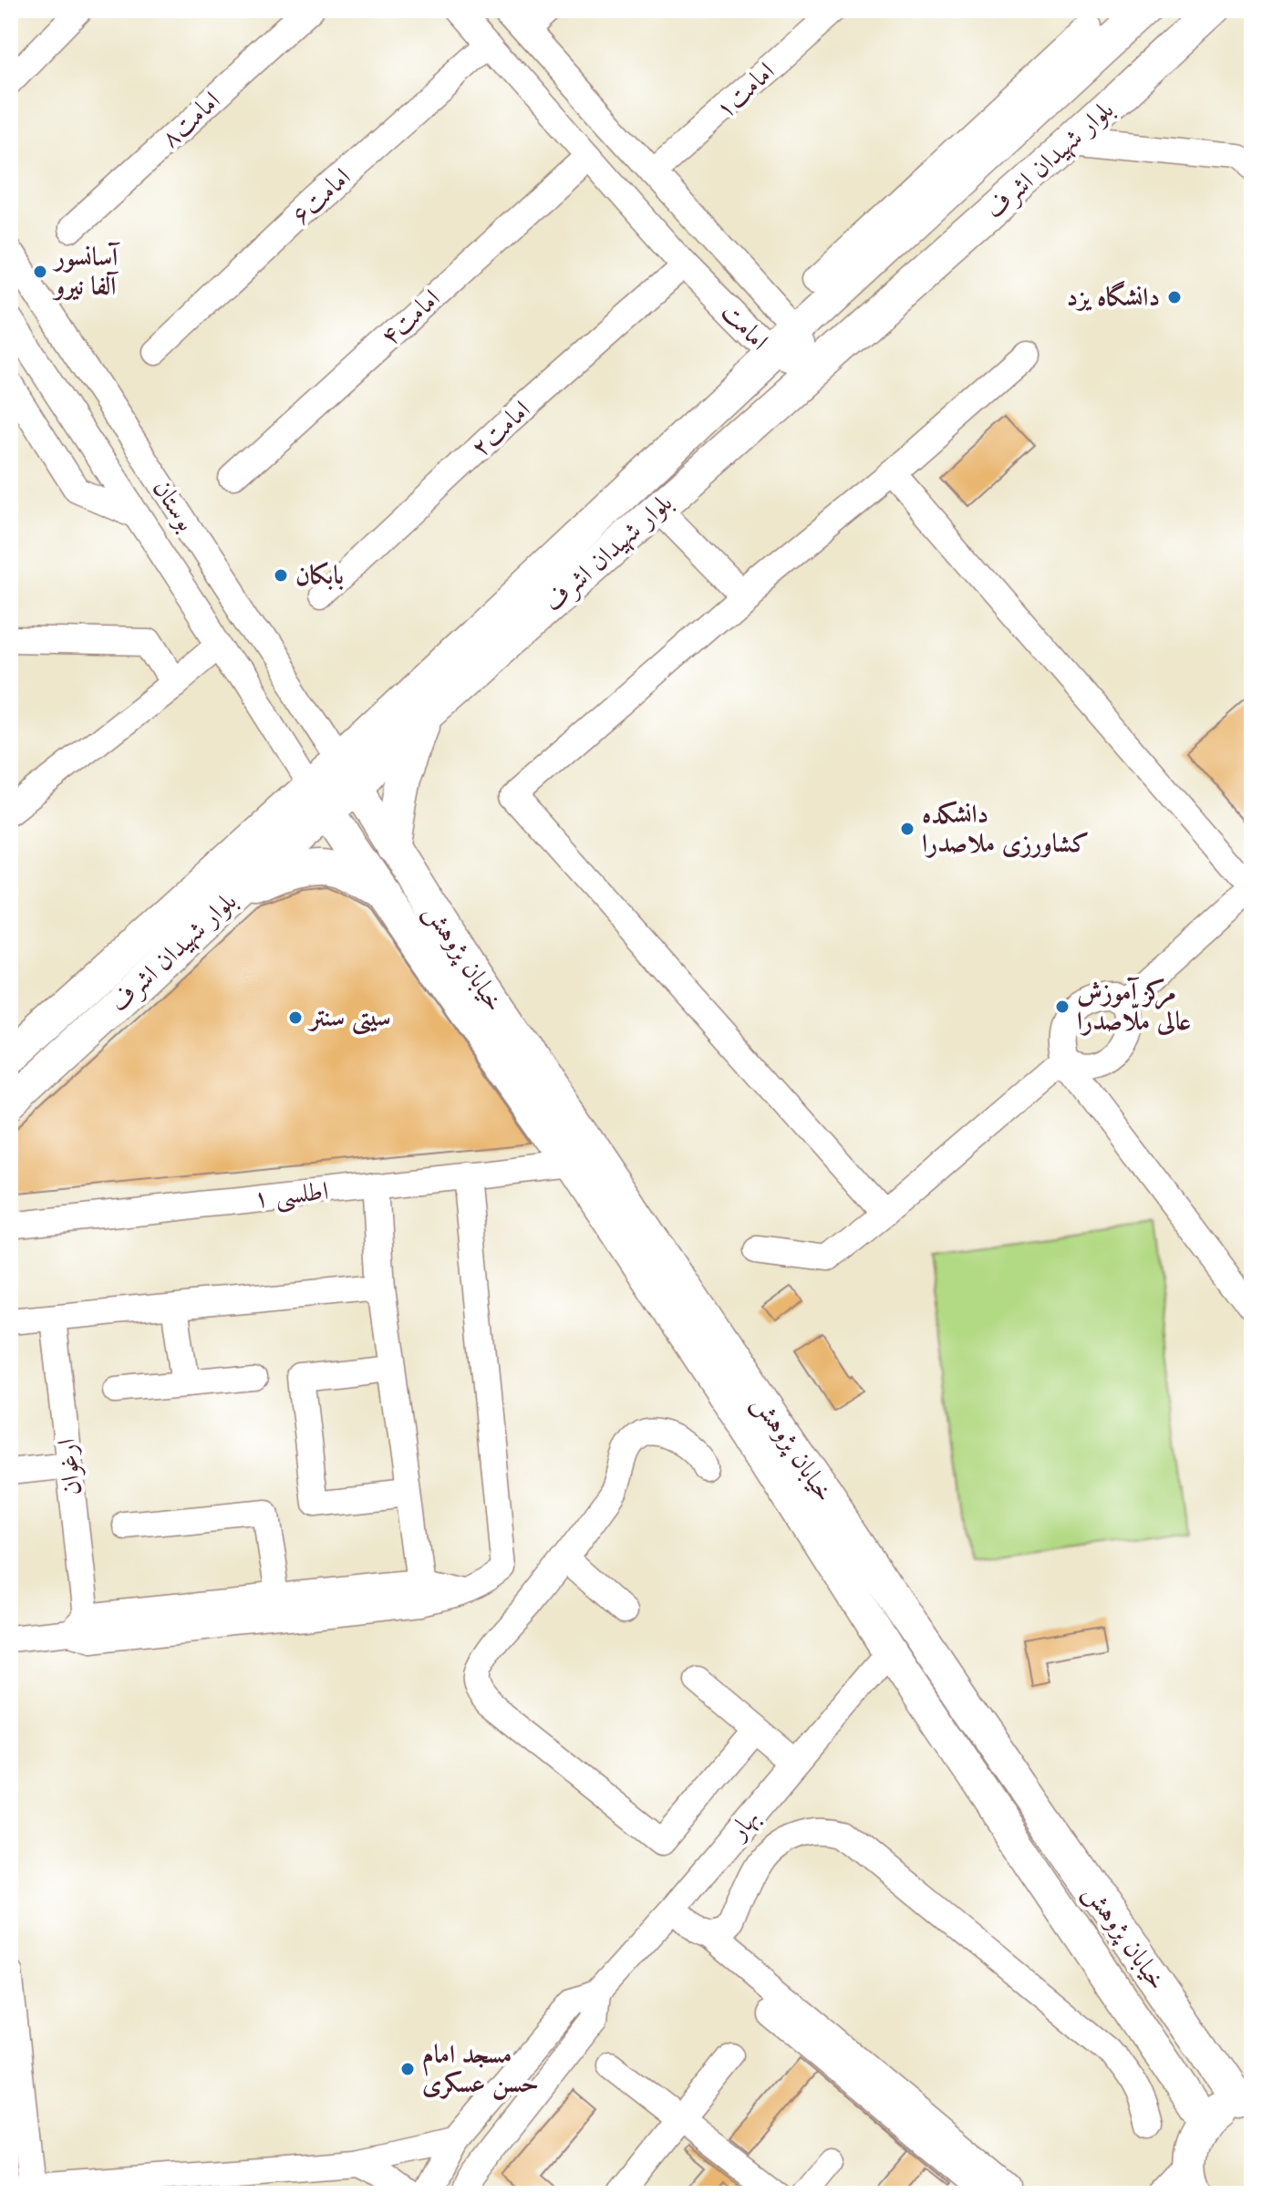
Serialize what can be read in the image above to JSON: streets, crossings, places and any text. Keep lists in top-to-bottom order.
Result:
{
  "streets": {
    "main road": ["بلوار شهیدان اشرف", "خیابان پژوهش"],
    "street": [
      "امامت۱",
      "امامت۸",
      "امامت۶",
      "امامت۴",
      "امامت",
      "امامت۲",
      "بوستان",
      "اطلسی ۱",
      "ارغوان",
      "بهار"
    ]
  },
  "crossings": [
    ["امامت۱", "امامت"],
    ["بلوار شهیدان اشرف", "امامت"],
    ["بلوار شهیدان اشرف", "بوستان"],
    ["بلوار شهیدان اشرف", "خیابان پژوهش"],
    ["امامت۶", "امامت"],
    ["امامت۴", "امامت"],
    ["امامت", "امامت۲"],
    ["بوستان", "خیابان پژوهش"],
    ["خیابان پژوهش", "اطلسی ۱"],
    ["خیابان پژوهش", "بهار"]
  ],
  "places": [
    "آسانسور آلفا نيرو",
    "دانشگاه یزد",
    "بابکان",
    "دانشکده کشاورزی ملاصدرا",
    "مرکز آموزش عالی ملّاصدرا",
    "سیتی سنتر",
    "مسجد امام حسن عسکری"
  ]
}
